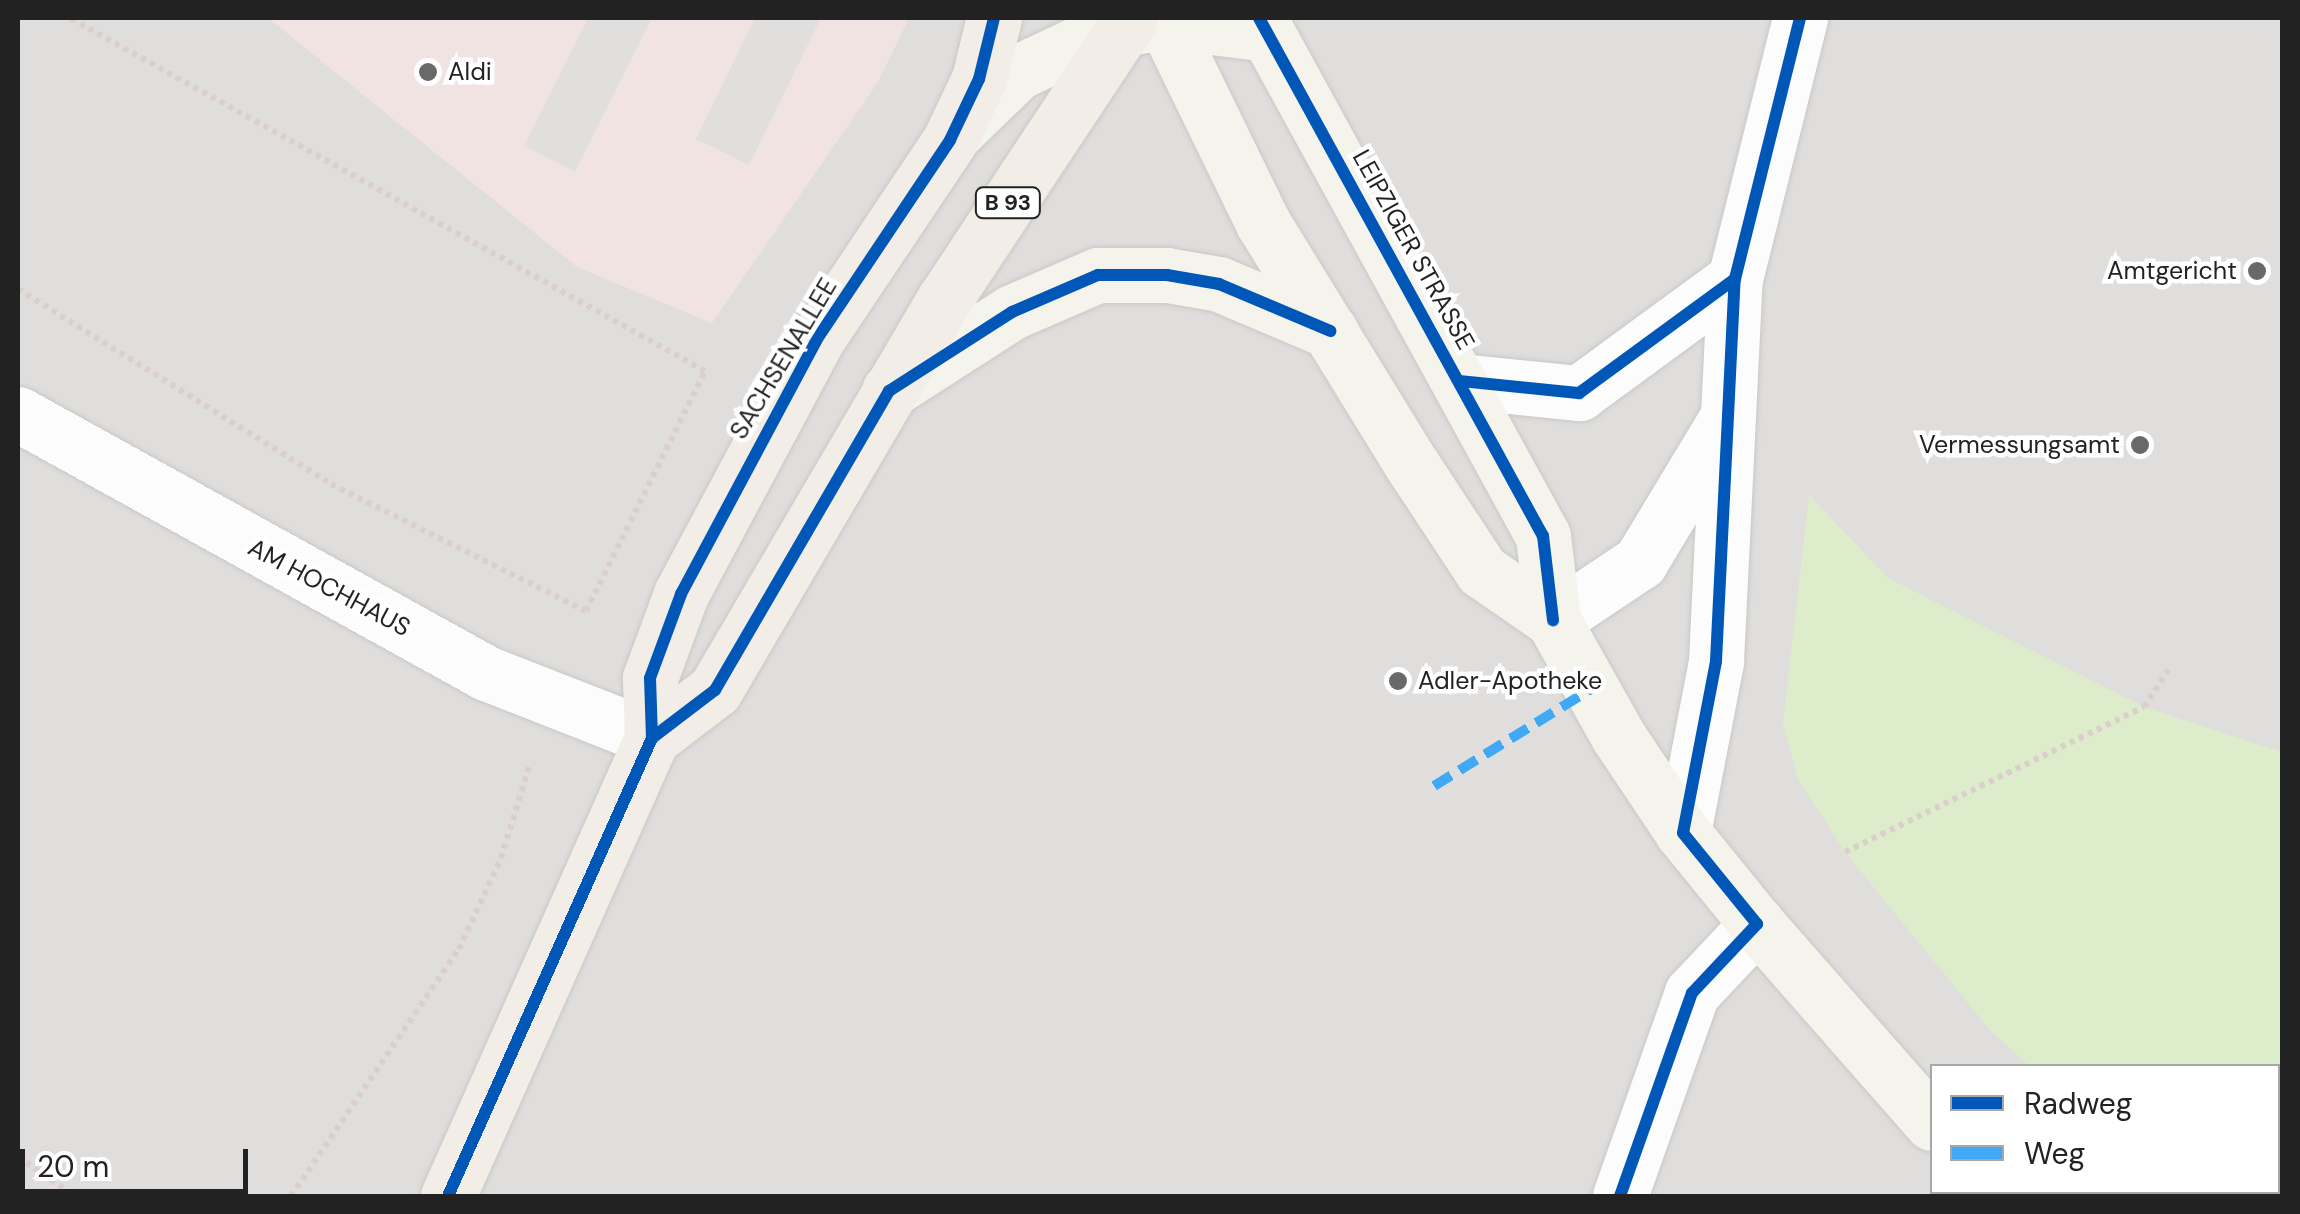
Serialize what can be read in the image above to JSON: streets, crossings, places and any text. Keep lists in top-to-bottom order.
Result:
{
  "streets": {
    "main road": ["B 93", "SACHSENALLEE"],
    "street": ["LEIPZIGER STRASSE", "AM HOCHHAUS"]
  },
  "crossings": [
    ["B 93", "LEIPZIGER STRASSE"],
    ["B 93", "SACHSENALLEE"],
    ["LEIPZIGER STRASSE", "SACHSENALLEE"],
    ["SACHSENALLEE", "AM HOCHHAUS"]
  ],
  "places": [
    "Aldi",
    "Amtgericht",
    "Vermessungsamt",
    "Adler-Apotheke"
  ],
  "legend": ["Radweg", "Weg"],
  "scale_bar": "20 m"
}
